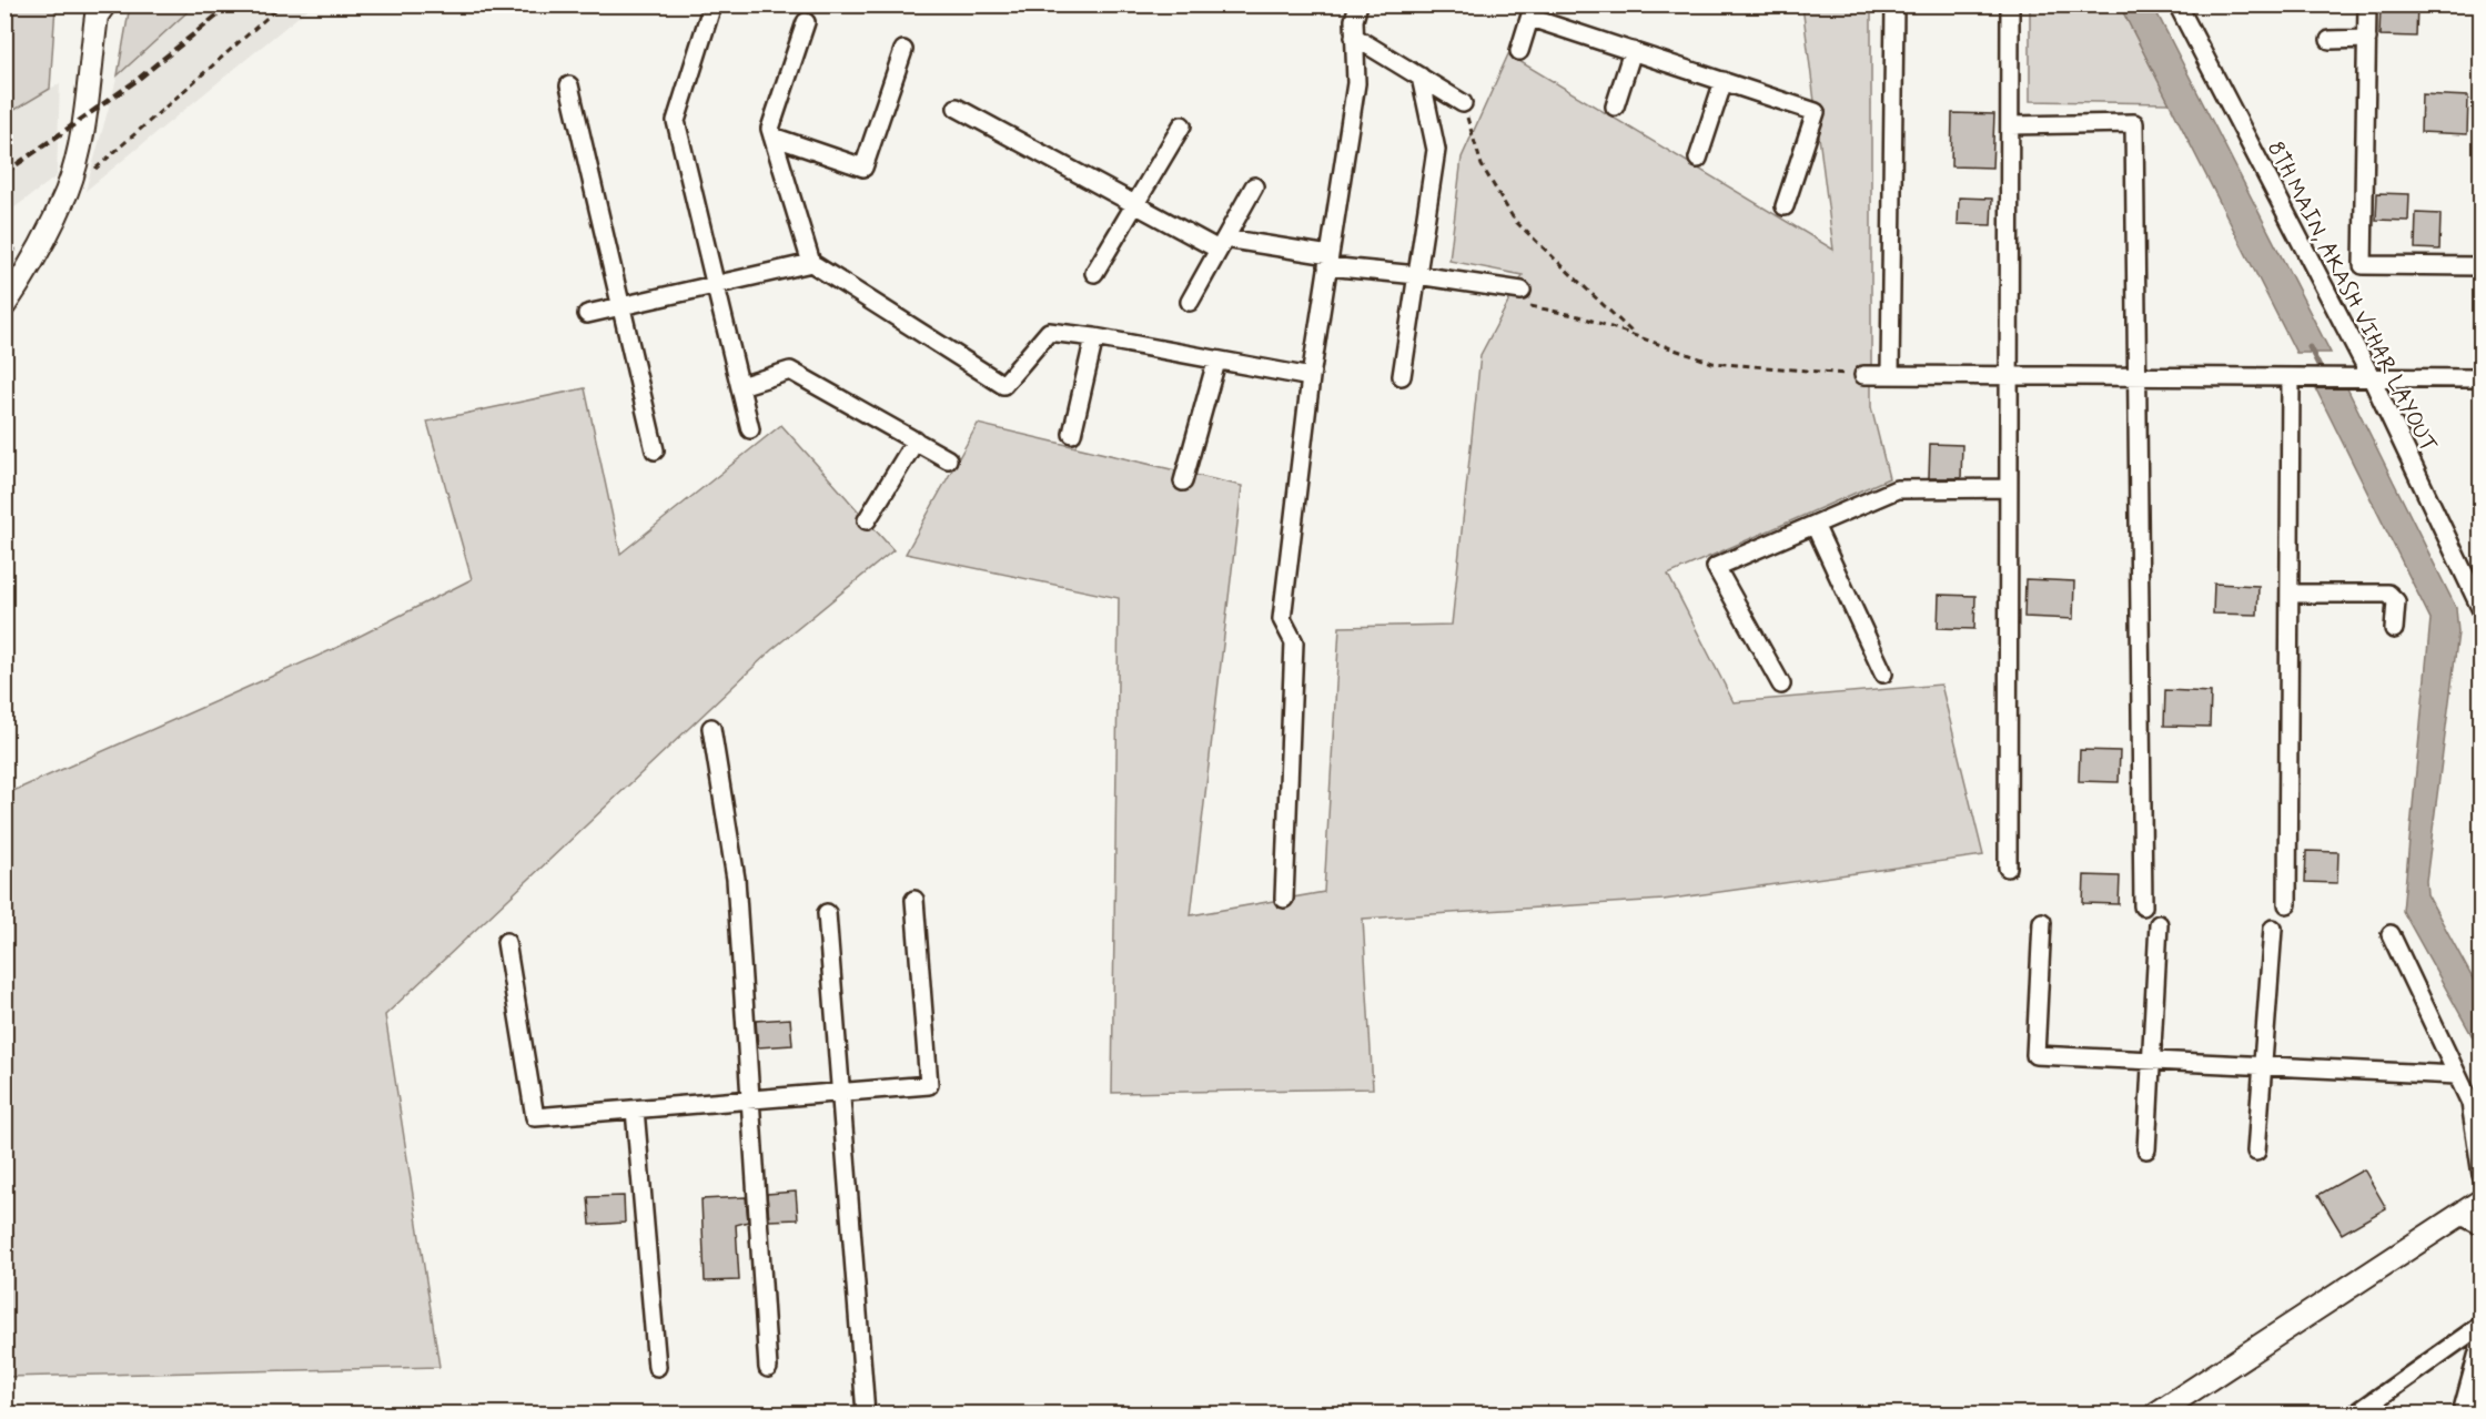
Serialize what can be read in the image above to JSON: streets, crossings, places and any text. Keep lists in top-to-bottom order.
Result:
{
  "streets": {
    "street": ["8TH MAIN, AKASH VIHAR LAYOUT"]
  }
}
